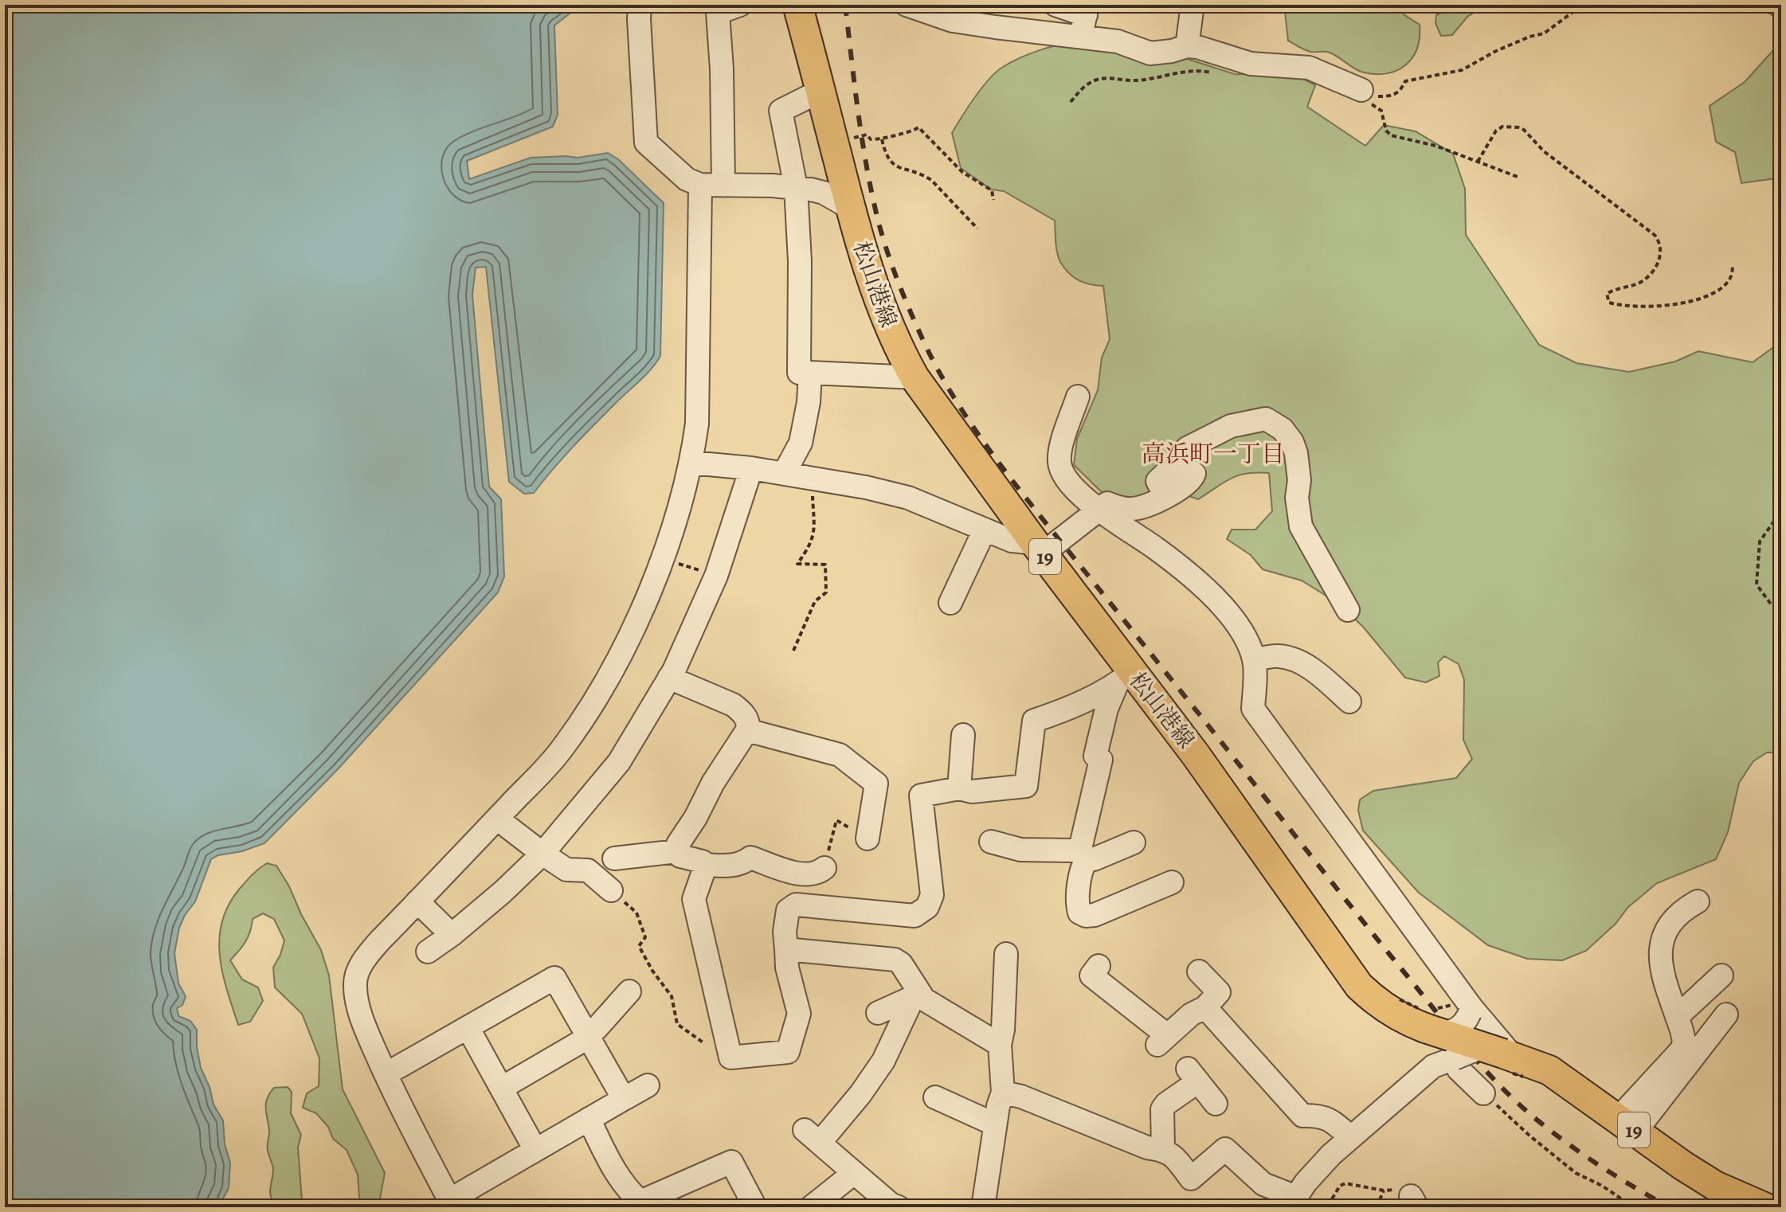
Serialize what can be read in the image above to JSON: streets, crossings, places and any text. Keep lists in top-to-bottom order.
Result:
{
  "streets": {
    "main road": ["松山港線", "19"]
  },
  "districts": ["高浜町一丁目"]
}
